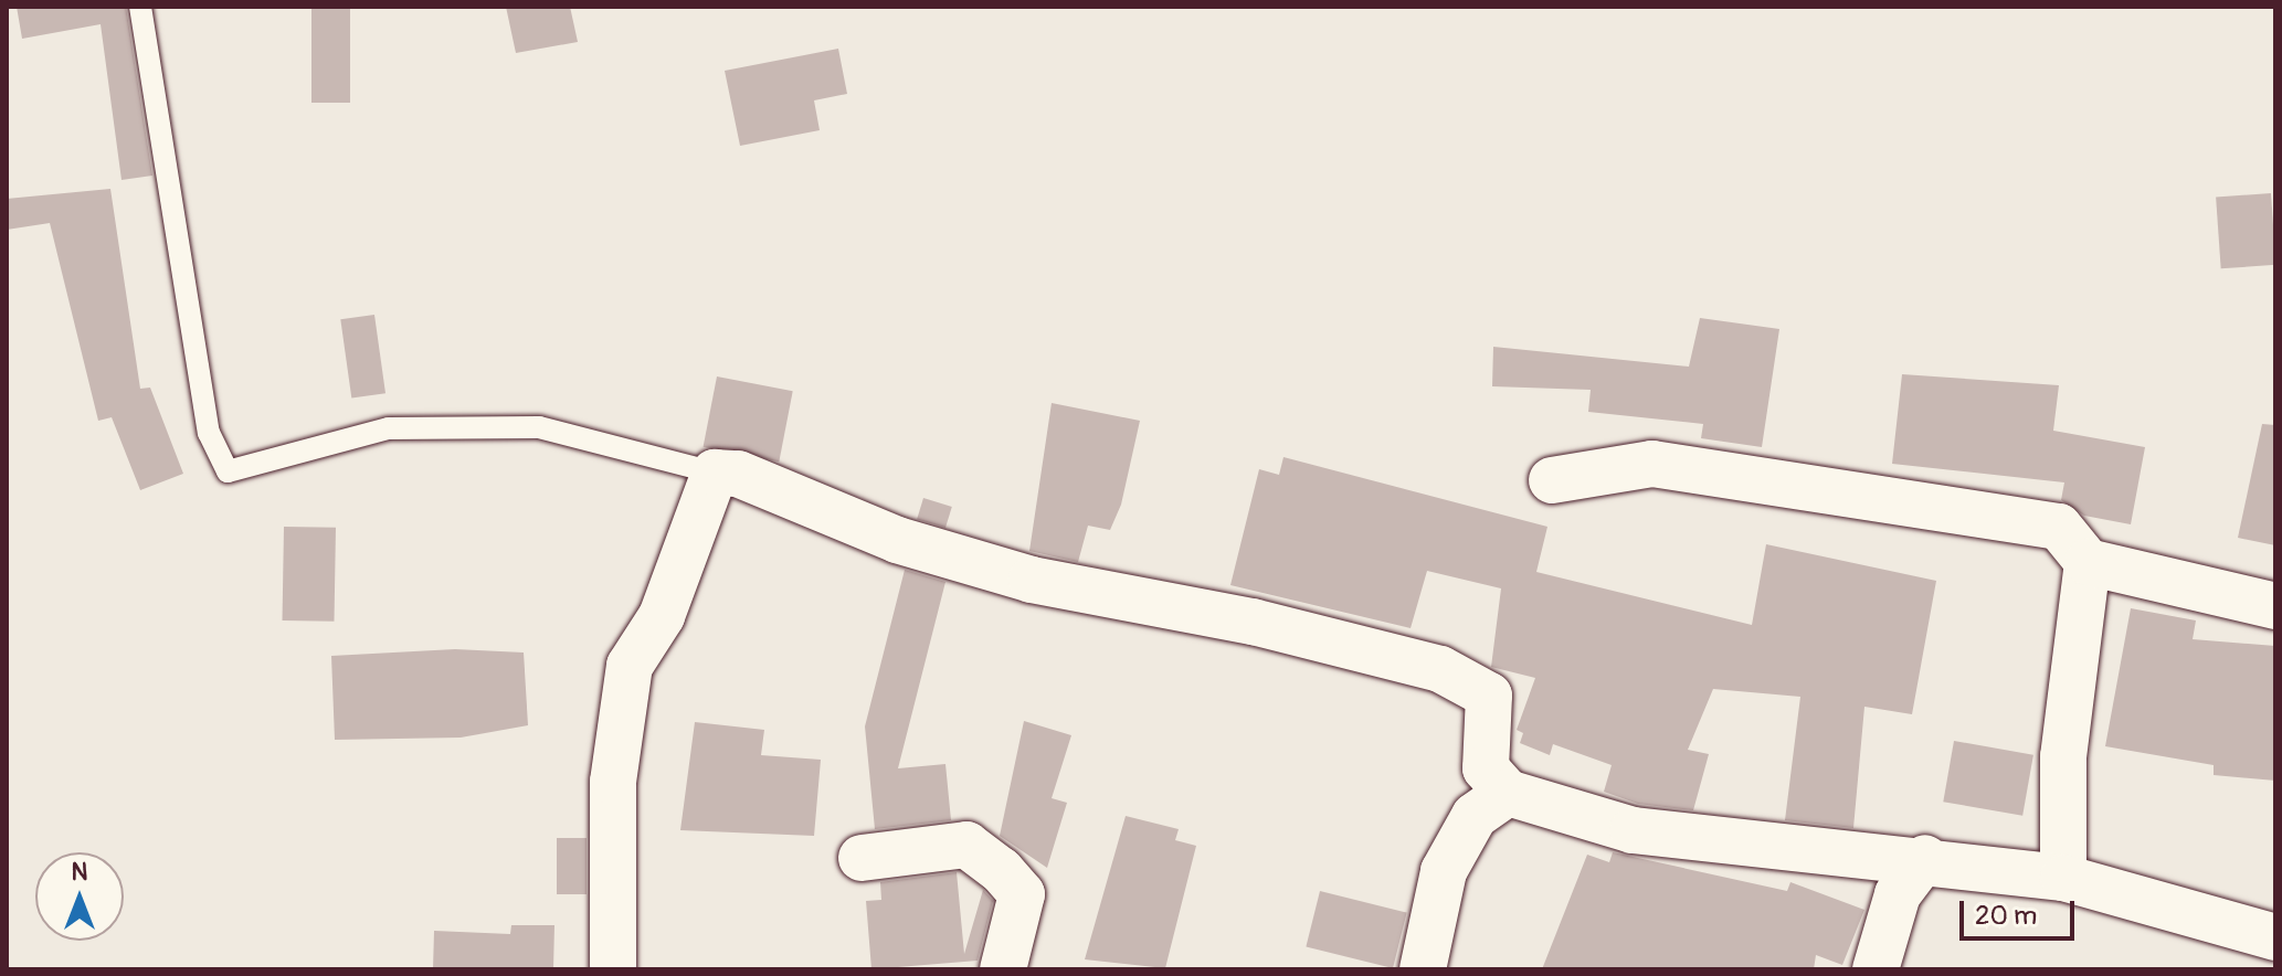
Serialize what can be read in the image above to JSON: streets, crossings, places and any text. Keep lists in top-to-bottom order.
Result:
{
  "scale_bar": "20 m",
  "north": "top"
}
